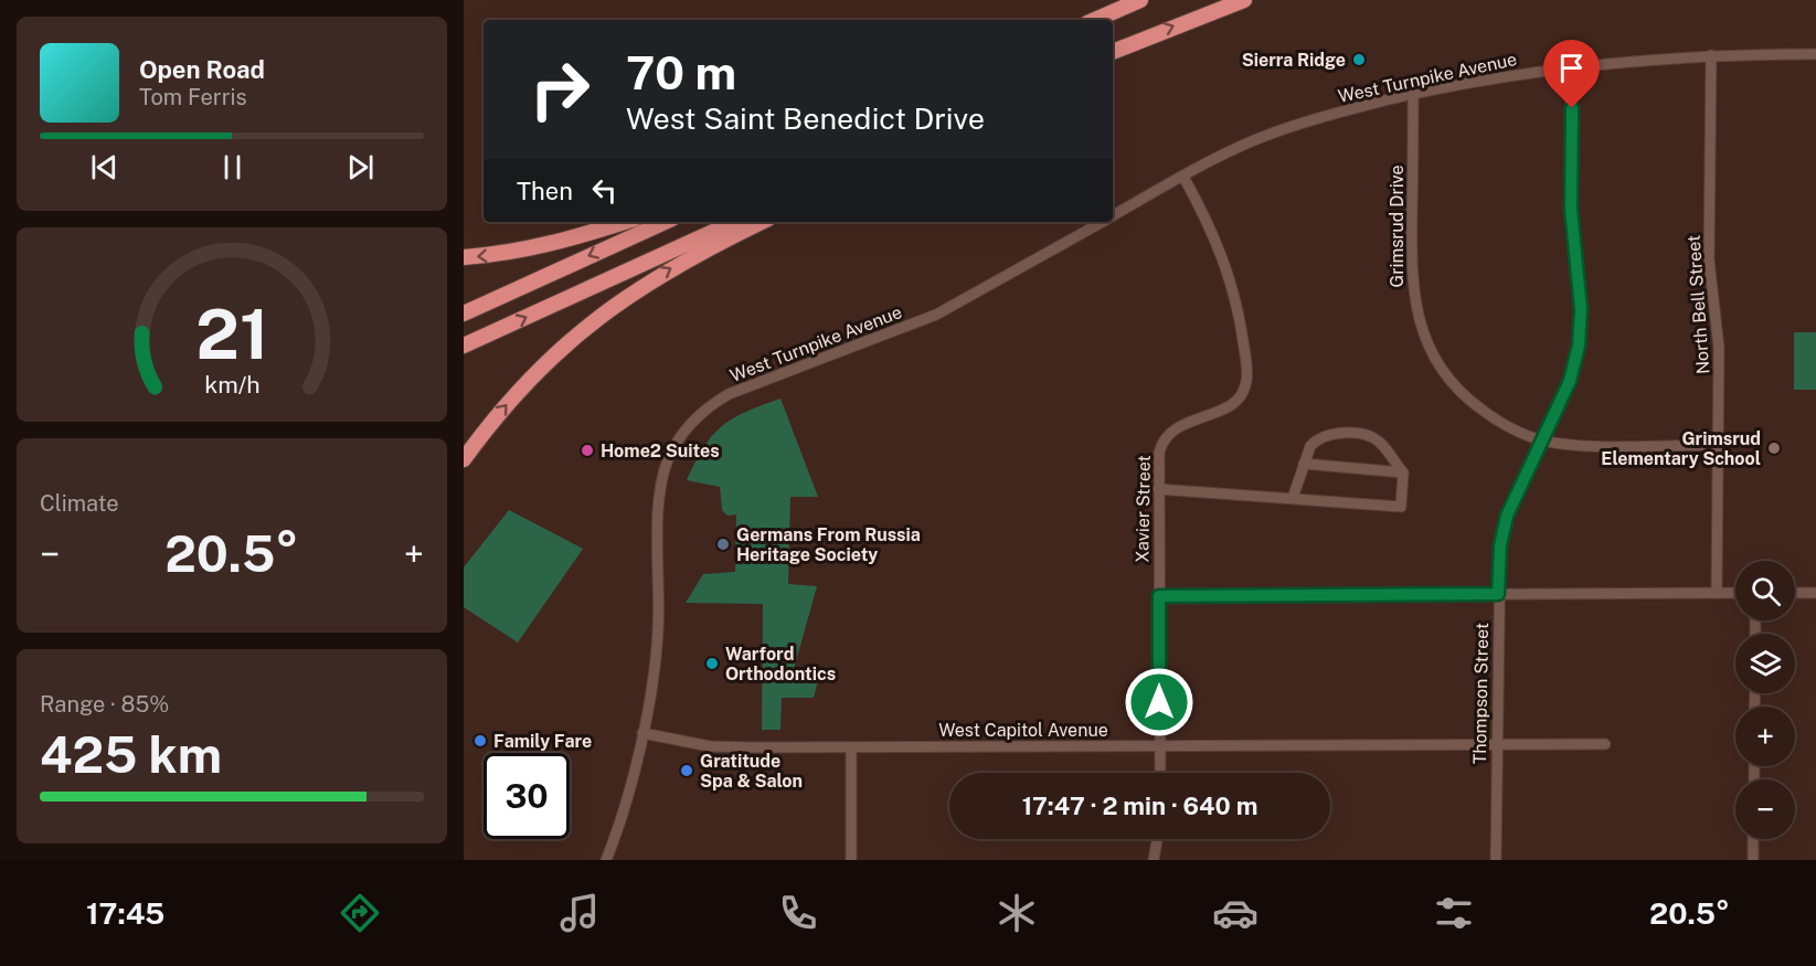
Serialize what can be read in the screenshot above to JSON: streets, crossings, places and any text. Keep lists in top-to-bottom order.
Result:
{
  "streets": {
    "street": [
      "West Turnpike Avenue",
      "Grimsrud Drive",
      "North Bell Street",
      "Xavier Street",
      "Thompson Street",
      "West Capitol Avenue"
    ]
  },
  "crossings": [
    ["West Turnpike Avenue", "Grimsrud Drive"],
    ["West Turnpike Avenue", "North Bell Street"],
    ["West Turnpike Avenue", "Xavier Street"],
    ["West Turnpike Avenue", "Thompson Street"],
    ["West Turnpike Avenue", "West Capitol Avenue"],
    ["Grimsrud Drive", "North Bell Street"],
    ["Grimsrud Drive", "Thompson Street"],
    ["Xavier Street", "West Capitol Avenue"],
    ["Thompson Street", "West Capitol Avenue"]
  ],
  "places": [
    "Sierra Ridge",
    "Grimsrud Elementary School",
    "Home2 Suites",
    "Germans From Russia Heritage Society",
    "Warford Orthodontics",
    "Family Fare",
    "Gratitude Spa & Salon"
  ],
  "page": {
    "turn": ["70 m", "West Saint Benedict Drive"],
    "song": ["Open Road", "Tom Ferris"],
    "then": "Then",
    "tile": [
      "Climate",
      ["Range · 85%", "425 km"]
    ],
    "heat": ["−", "20.5°", "+"],
    "map_buttons": ["+", "−"],
    "limit": "30",
    "trip": "17:47 · 2 min · 640 m",
    "tabs": ["17:45", "20.5°"],
    "gauge": ["21", "km/h"]
  }
}
